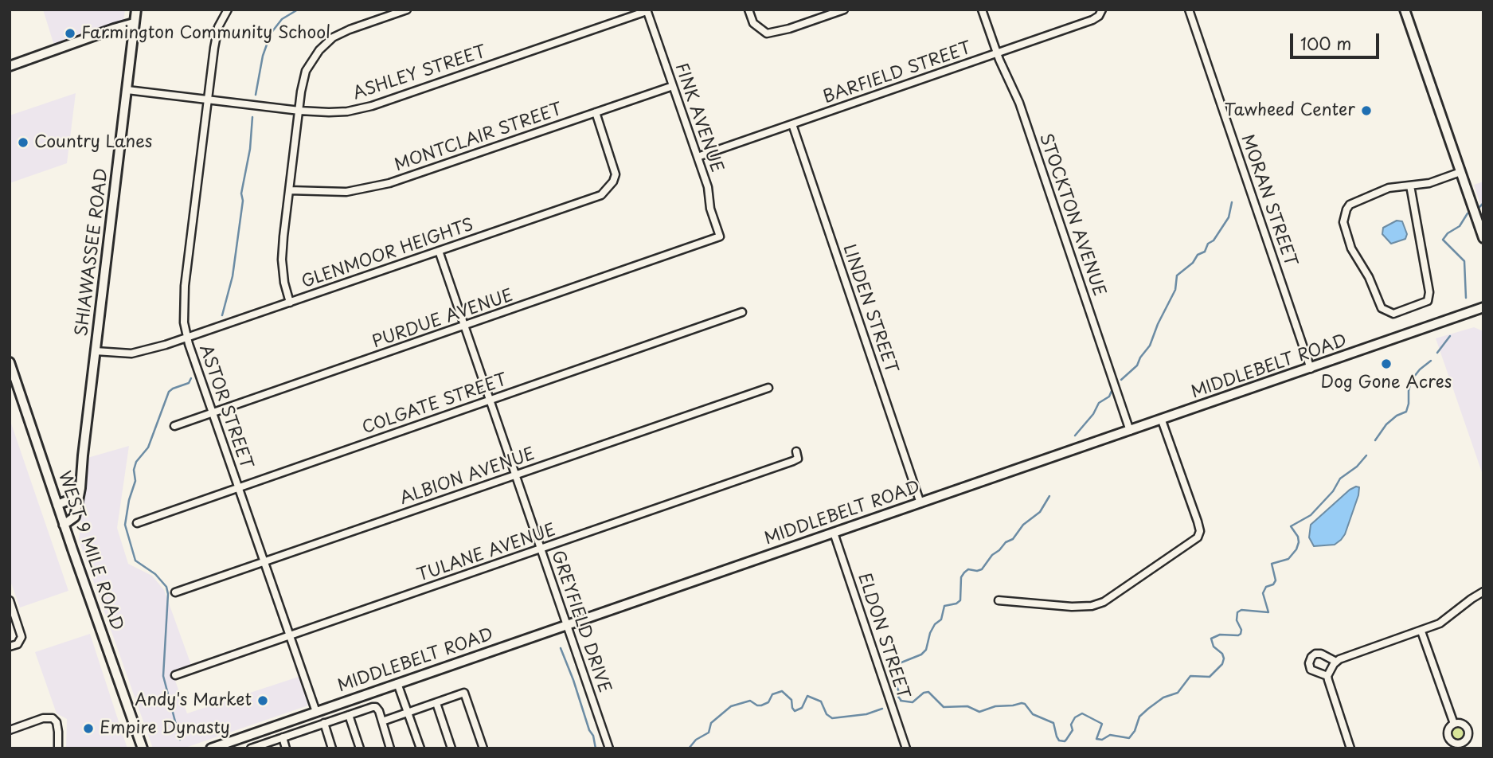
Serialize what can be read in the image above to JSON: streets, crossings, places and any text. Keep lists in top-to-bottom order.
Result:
{
  "streets": {
    "street": [
      "ASHLEY STREET",
      "BARFIELD STREET",
      "FINK AVENUE",
      "MONTCLAIR STREET",
      "MORAN STREET",
      "STOCKTON AVENUE",
      "SHIAWASSEE ROAD",
      "GLENMOOR HEIGHTS",
      "LINDEN STREET",
      "PURDUE AVENUE",
      "MIDDLEBELT ROAD",
      "COLGATE STREET",
      "ASTOR STREET",
      "ALBION AVENUE",
      "WEST 9 MILE ROAD",
      "TULANE AVENUE",
      "GREYFIELD DRIVE",
      "ELDON STREET"
    ]
  },
  "crossings": [
    ["ASHLEY STREET", "FINK AVENUE"],
    ["ASHLEY STREET", "SHIAWASSEE ROAD"],
    ["ASHLEY STREET", "ASTOR STREET"],
    ["BARFIELD STREET", "FINK AVENUE"],
    ["BARFIELD STREET", "STOCKTON AVENUE"],
    ["BARFIELD STREET", "LINDEN STREET"],
    ["FINK AVENUE", "MONTCLAIR STREET"],
    ["FINK AVENUE", "PURDUE AVENUE"],
    ["MONTCLAIR STREET", "GLENMOOR HEIGHTS"],
    ["MORAN STREET", "MIDDLEBELT ROAD"],
    ["STOCKTON AVENUE", "MIDDLEBELT ROAD"],
    ["SHIAWASSEE ROAD", "GLENMOOR HEIGHTS"],
    ["SHIAWASSEE ROAD", "WEST 9 MILE ROAD"],
    ["GLENMOOR HEIGHTS", "ASTOR STREET"],
    ["GLENMOOR HEIGHTS", "GREYFIELD DRIVE"],
    ["LINDEN STREET", "MIDDLEBELT ROAD"],
    ["PURDUE AVENUE", "ASTOR STREET"],
    ["PURDUE AVENUE", "GREYFIELD DRIVE"],
    ["MIDDLEBELT ROAD", "ASTOR STREET"],
    ["MIDDLEBELT ROAD", "GREYFIELD DRIVE"],
    ["MIDDLEBELT ROAD", "ELDON STREET"],
    ["COLGATE STREET", "ASTOR STREET"],
    ["COLGATE STREET", "GREYFIELD DRIVE"],
    ["ASTOR STREET", "ALBION AVENUE"],
    ["ASTOR STREET", "TULANE AVENUE"],
    ["ALBION AVENUE", "GREYFIELD DRIVE"],
    ["TULANE AVENUE", "GREYFIELD DRIVE"]
  ],
  "places": [
    "Farmington Community School",
    "Tawheed Center",
    "Country Lanes",
    "Dog Gone Acres",
    "Andy's Market",
    "Empire Dynasty"
  ],
  "scale_bar": "100 m"
}
